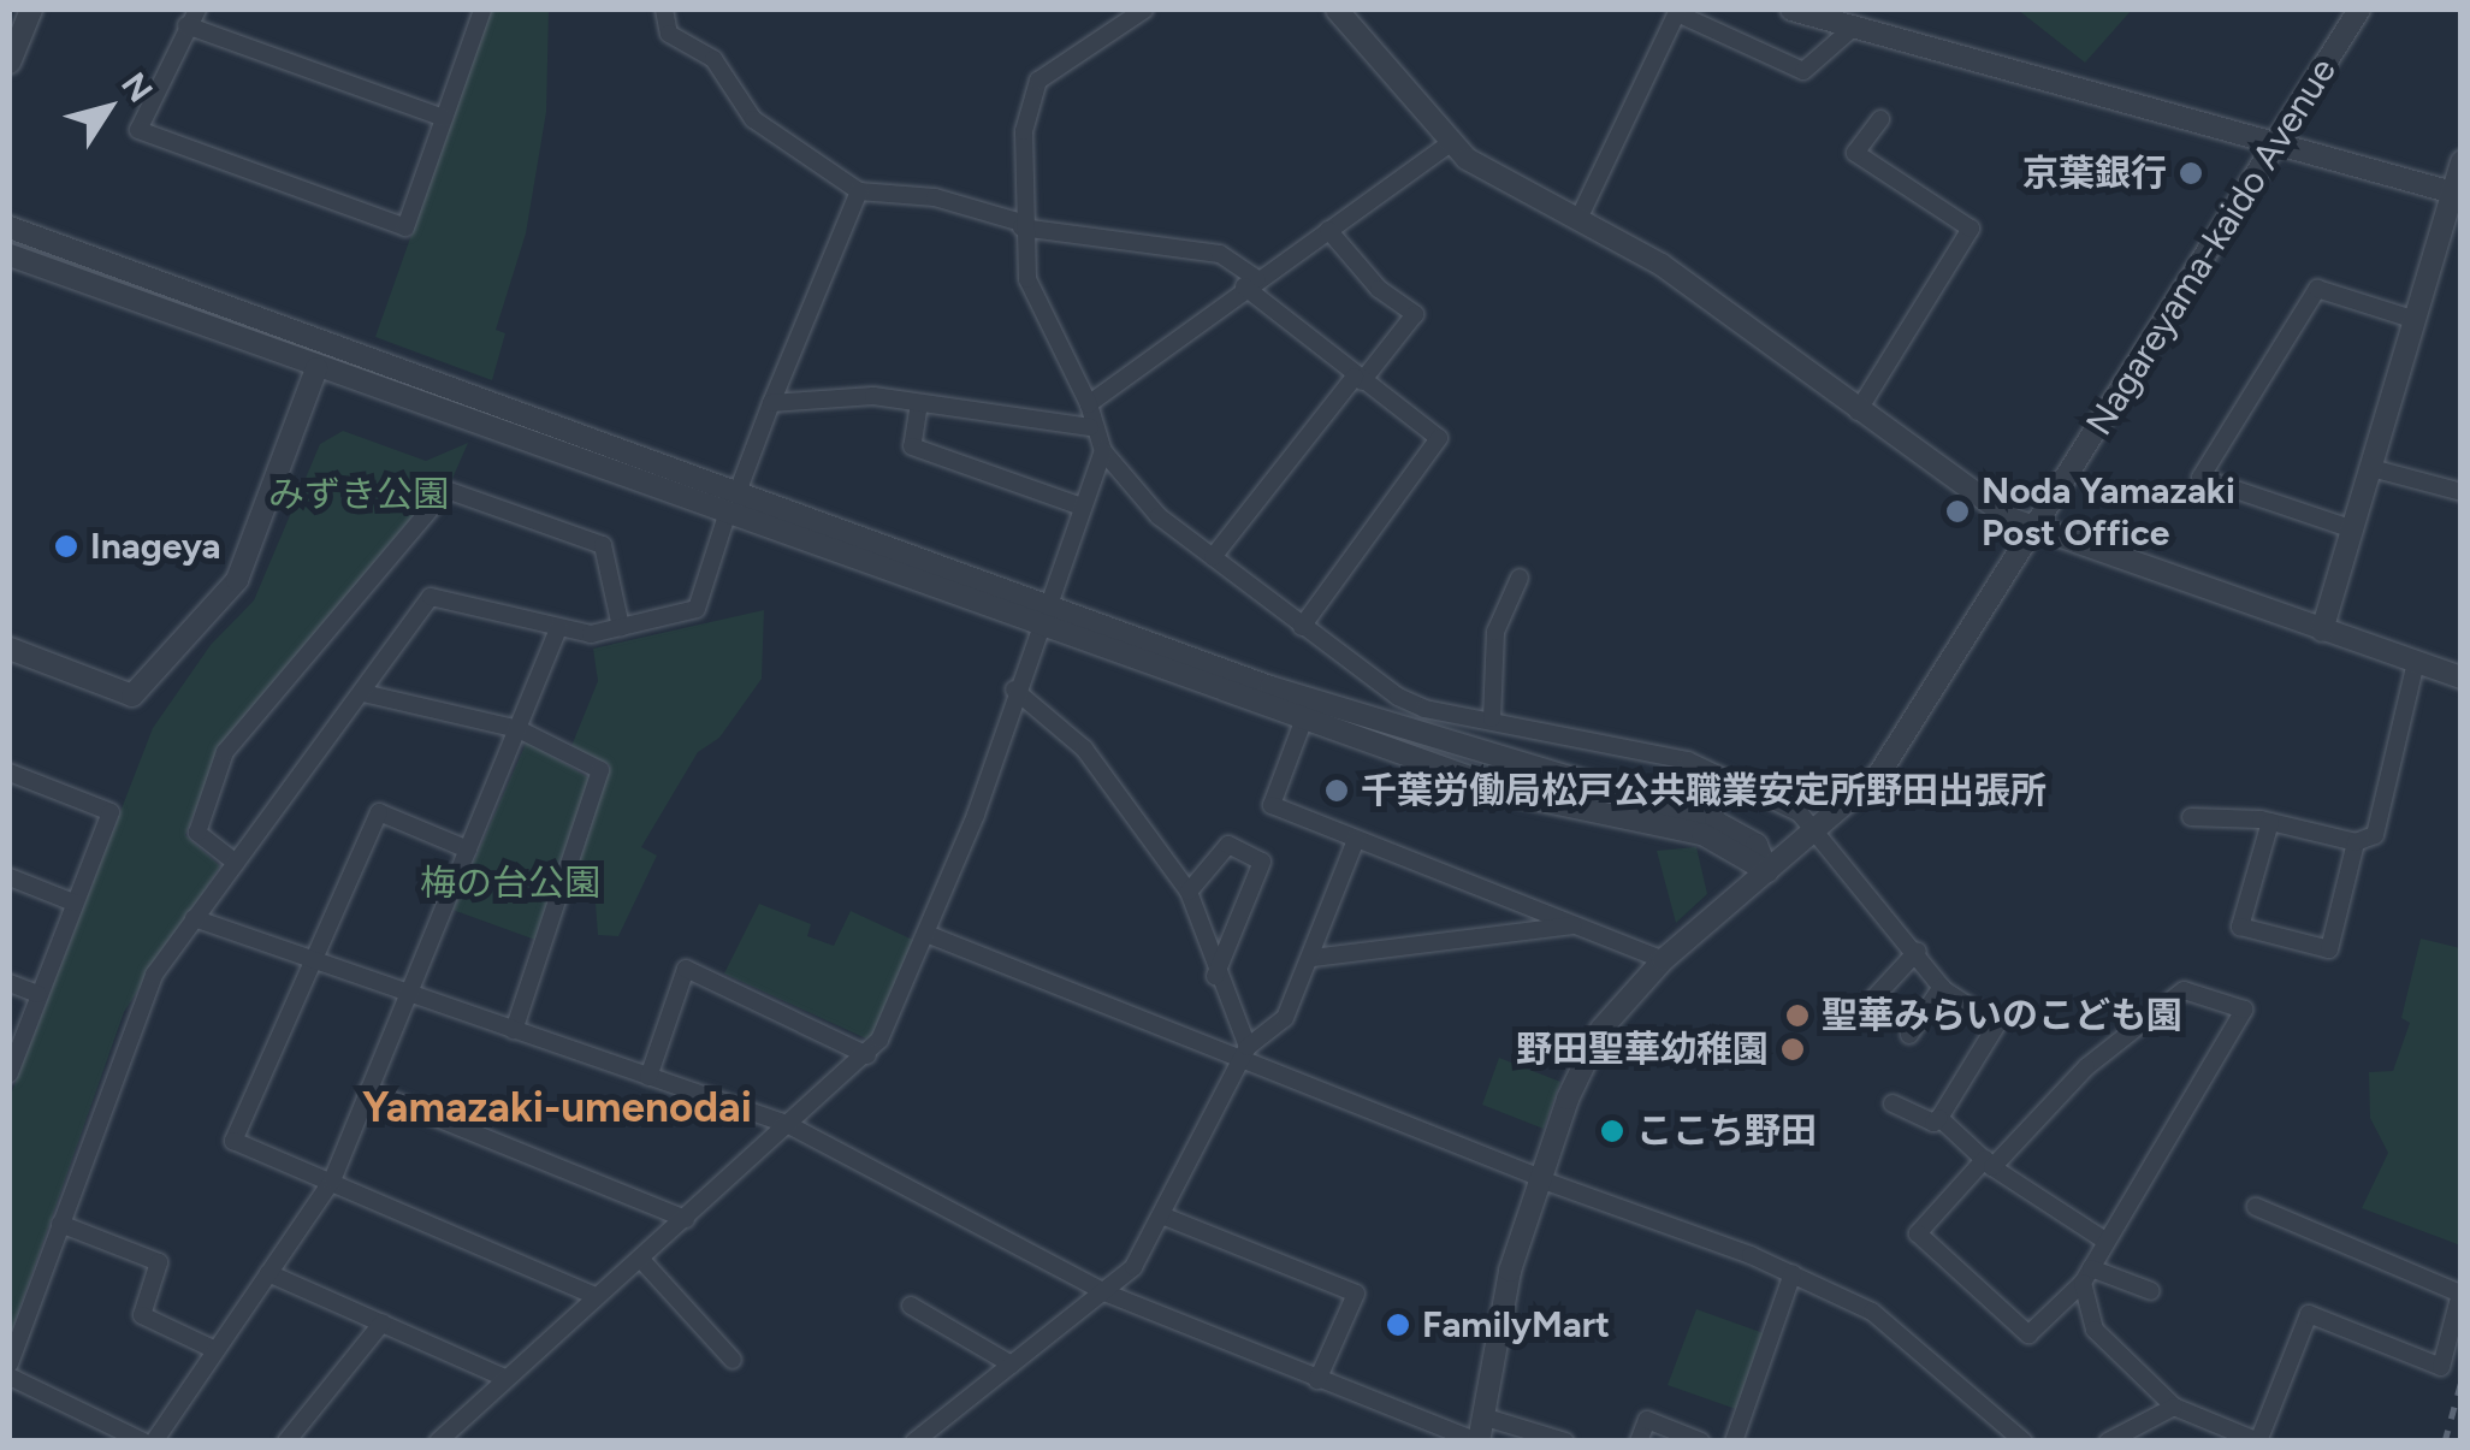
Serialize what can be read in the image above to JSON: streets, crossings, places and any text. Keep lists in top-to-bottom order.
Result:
{
  "streets": {
    "street": ["Nagareyama-kaido Avenue"]
  },
  "districts": ["Yamazaki-umenodai"],
  "parks": ["みずき公園", "梅の台公園"],
  "places": [
    "京葉銀行",
    "Noda Yamazaki Post Office",
    "Inageya",
    "千葉労働局松戸公共職業安定所野田出張所",
    "聖華みらいのこども園",
    "野田聖華幼稚園",
    "ここち野田",
    "FamilyMart"
  ],
  "north": "top right"
}
